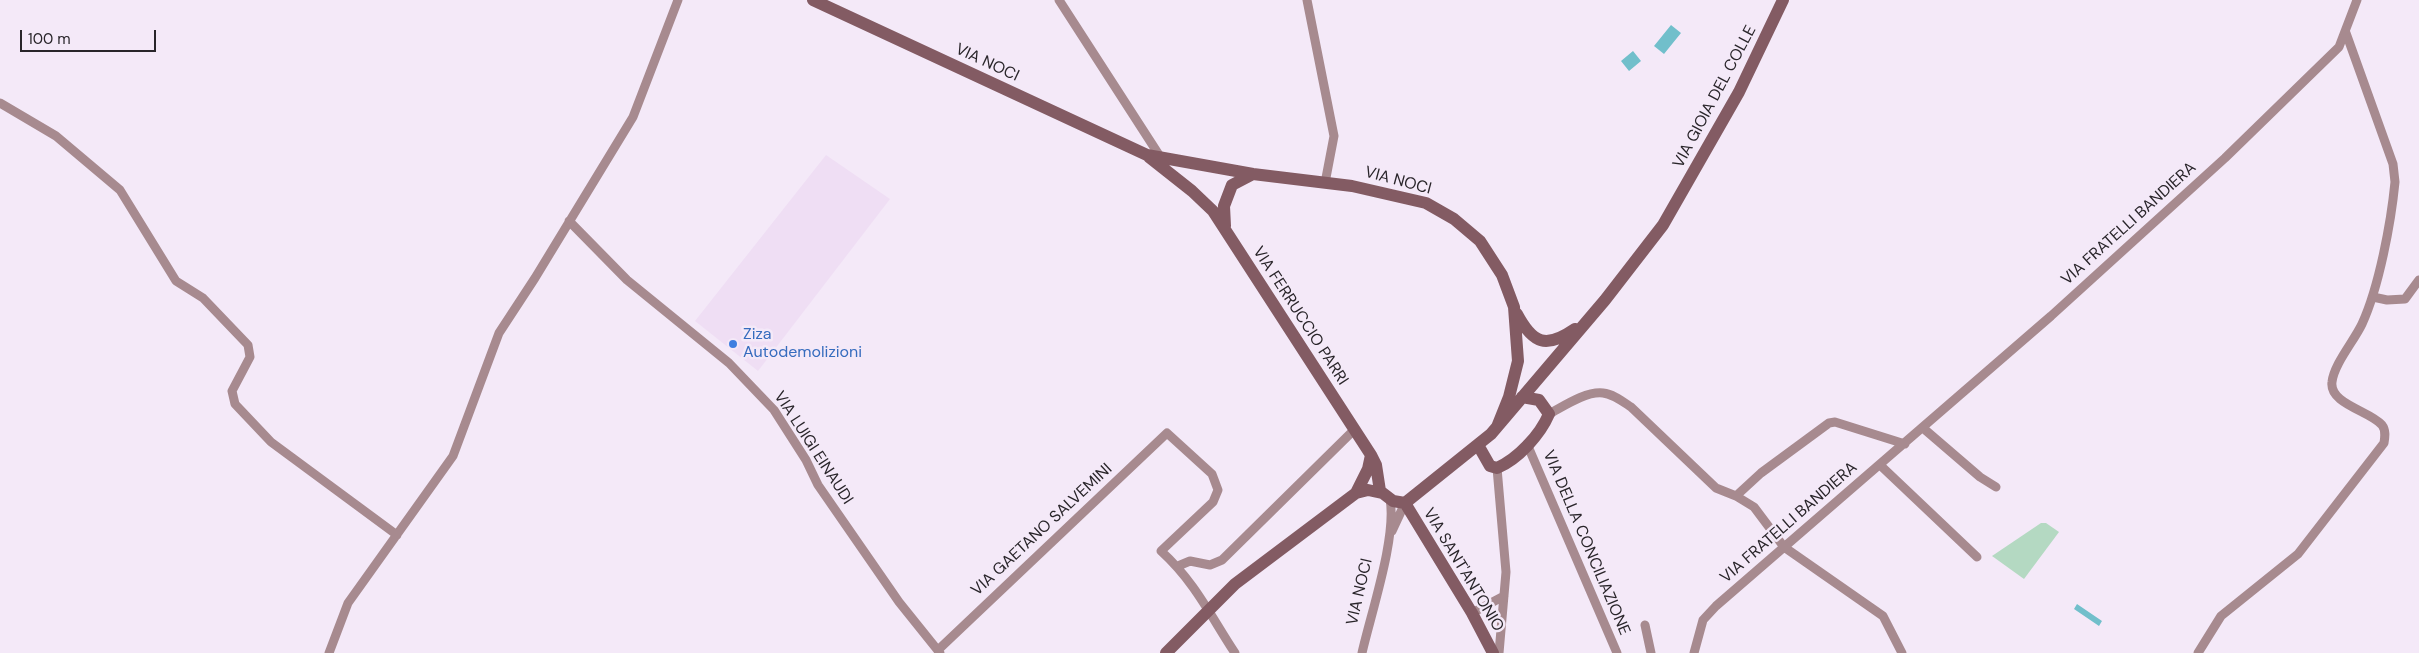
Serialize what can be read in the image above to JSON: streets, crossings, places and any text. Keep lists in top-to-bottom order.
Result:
{
  "streets": {
    "main road": [
      "VIA NOCI",
      "VIA GIOIA DEL COLLE",
      "VIA FERRUCCIO PARRI",
      "VIA SANT'ANTONIO"
    ],
    "street": [
      "VIA FRATELLI BANDIERA",
      "VIA LUIGI EINAUDI",
      "VIA GAETANO SALVEMINI",
      "VIA DELLA CONCILIAZIONE"
    ]
  },
  "crossings": [
    ["VIA NOCI", "VIA FERRUCCIO PARRI"],
    ["VIA NOCI", "VIA SANT'ANTONIO"],
    ["VIA LUIGI EINAUDI", "VIA GAETANO SALVEMINI"]
  ],
  "places": ["Ziza Autodemolizioni"],
  "scale_bar": "100 m"
}
